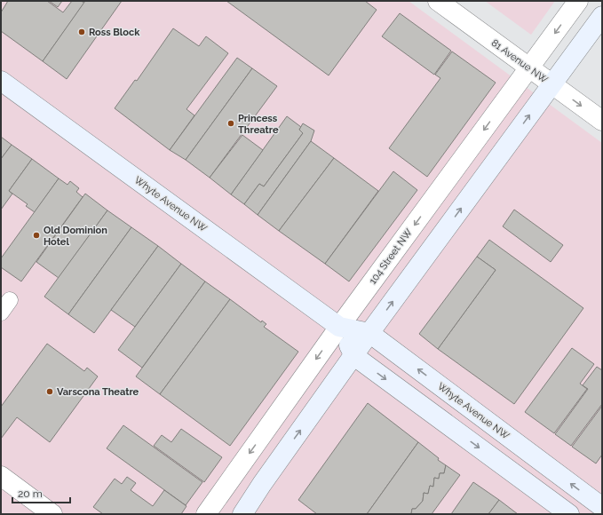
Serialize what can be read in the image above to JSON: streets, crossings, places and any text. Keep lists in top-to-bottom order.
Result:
{
  "streets": {
    "main road": ["Whyte Avenue NW"],
    "street": ["81 Avenue NW", "104 Street NW"]
  },
  "crossings": [
    ["81 Avenue NW", "104 Street NW"],
    ["Whyte Avenue NW", "104 Street NW"]
  ],
  "one_way": ["104 Street NW"],
  "places": [
    "Ross Block",
    "Princess Threatre",
    "Old Dominion Hotel",
    "Varscona Theatre"
  ],
  "scale_bar": "20 m"
}
